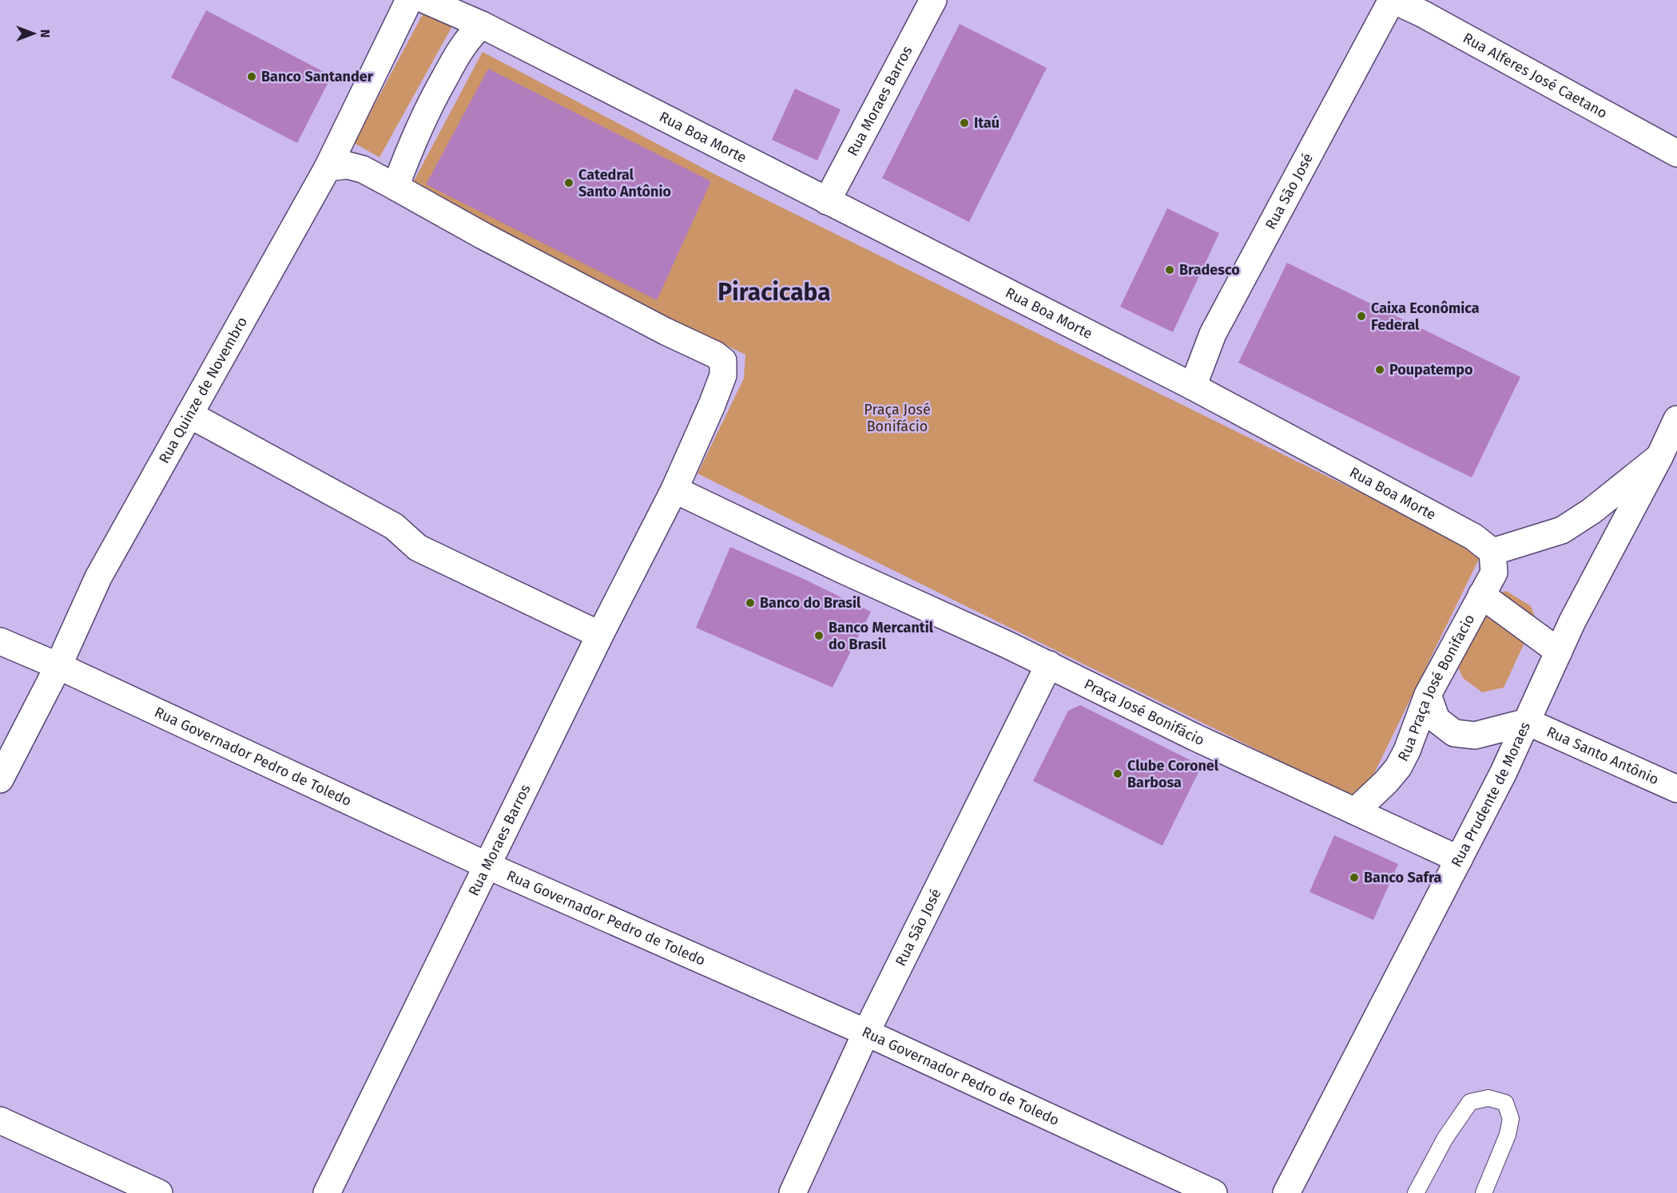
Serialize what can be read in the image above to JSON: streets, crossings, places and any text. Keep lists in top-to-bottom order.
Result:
{
  "streets": {
    "street": [
      "Rua Alferes José Caetano",
      "Rua Moraes Barros",
      "Rua Boa Morte",
      "Rua São José",
      "Rua Quinze de Novembro",
      "Rua Praça José Bonifacio",
      "Praça José Bonifácio",
      "Rua Santo Antônio",
      "Rua Governador Pedro de Toledo",
      "Rua Prudente de Moraes"
    ]
  },
  "crossings": [
    ["Rua Alferes José Caetano", "Rua São José"],
    ["Rua Moraes Barros", "Rua Boa Morte"],
    ["Rua Moraes Barros", "Praça José Bonifácio"],
    ["Rua Moraes Barros", "Rua Governador Pedro de Toledo"],
    ["Rua Boa Morte", "Rua São José"],
    ["Rua Boa Morte", "Rua Praça José Bonifacio"],
    ["Rua São José", "Praça José Bonifácio"],
    ["Rua São José", "Rua Governador Pedro de Toledo"],
    ["Rua Quinze de Novembro", "Rua Governador Pedro de Toledo"],
    ["Rua Praça José Bonifacio", "Praça José Bonifácio"],
    ["Praça José Bonifácio", "Rua Prudente de Moraes"],
    ["Rua Santo Antônio", "Rua Prudente de Moraes"]
  ],
  "districts": ["Piracicaba"],
  "parks": ["Praça José Bonifácio"],
  "places": [
    "Banco Santander",
    "Itaú",
    "Catedral Santo Antônio",
    "Bradesco",
    "Caixa Econômica Federal",
    "Poupatempo",
    "Banco do Brasil",
    "Banco Mercantil do Brasil",
    "Clube Coronel Barbosa",
    "Banco Safra"
  ],
  "north": "right"
}
